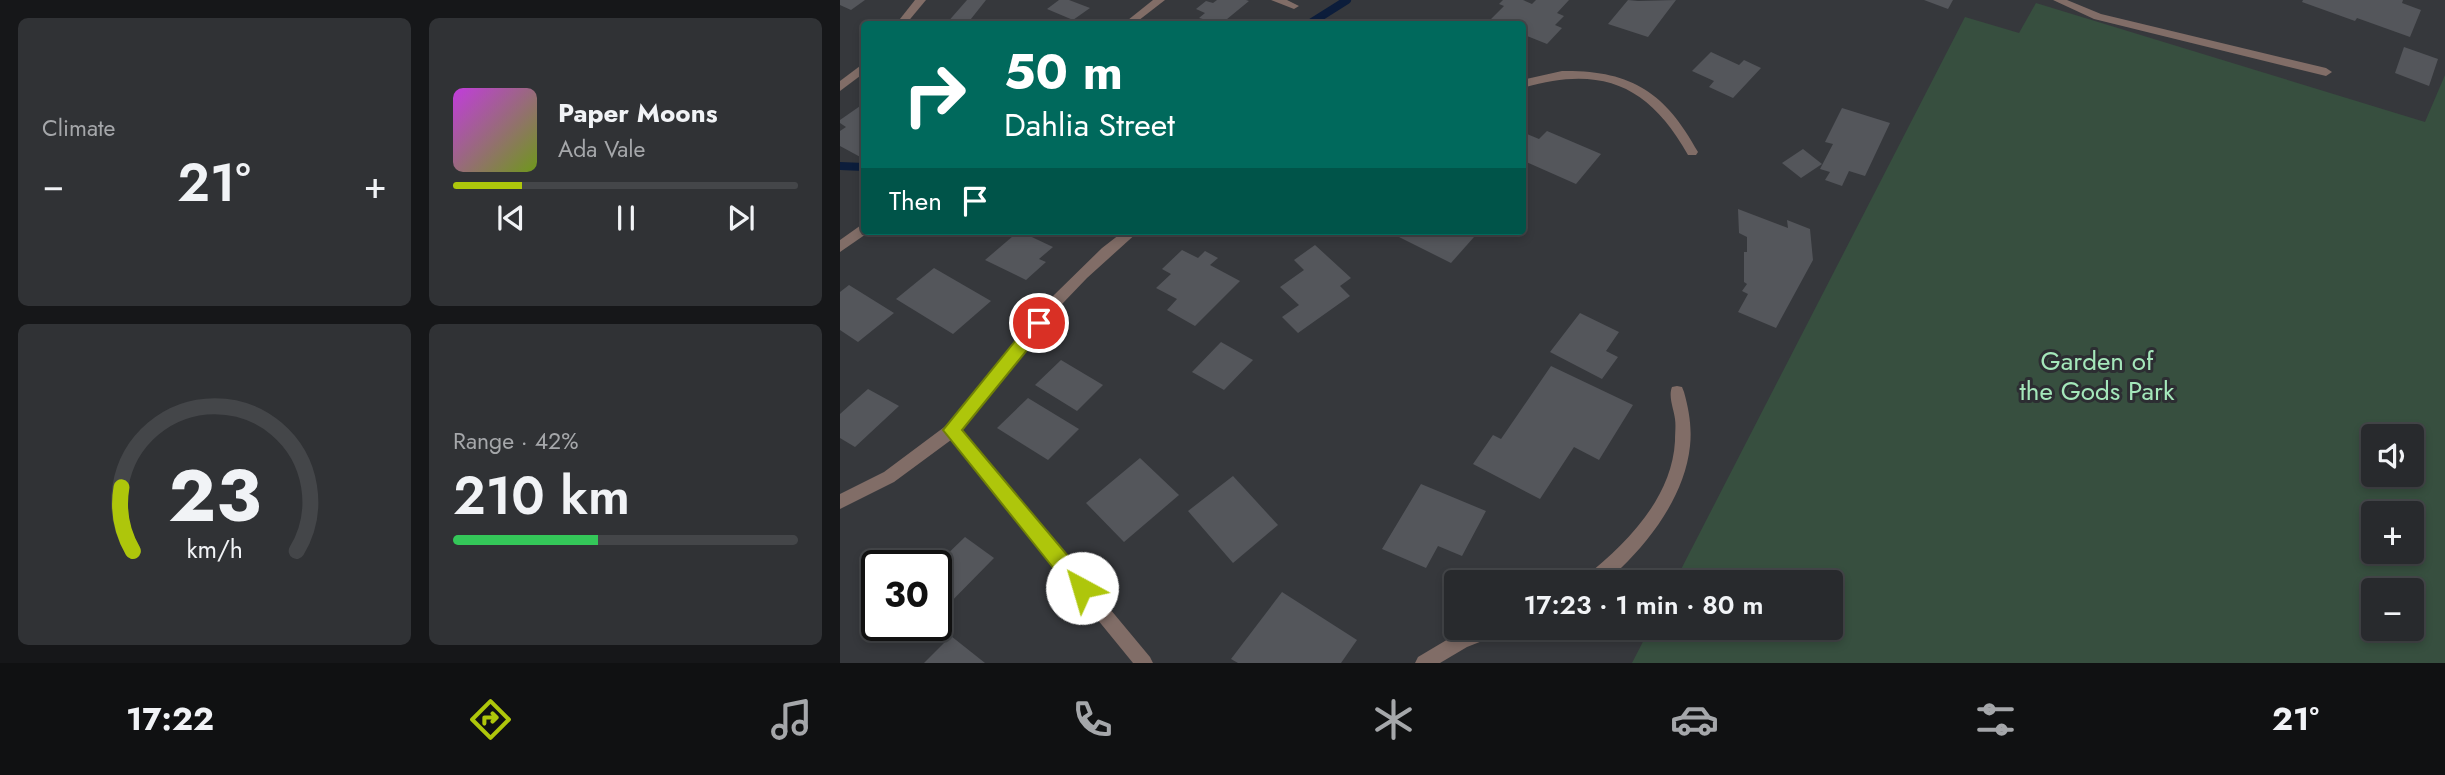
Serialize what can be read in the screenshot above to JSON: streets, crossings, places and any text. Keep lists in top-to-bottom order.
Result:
{
  "parks": ["Garden of the Gods Park"],
  "page": {
    "tile": [
      "Climate",
      ["Range · 42%", "210 km"]
    ],
    "turn": ["50 m", "Dahlia Street"],
    "song": ["Paper Moons", "Ada Vale"],
    "heat": ["−", "21°", "+"],
    "then": "Then",
    "map_buttons": ["+", "−"],
    "limit": "30",
    "trip": "17:23 · 1 min · 80 m",
    "tabs": ["17:22", "21°"],
    "gauge": ["23", "km/h"]
  }
}
